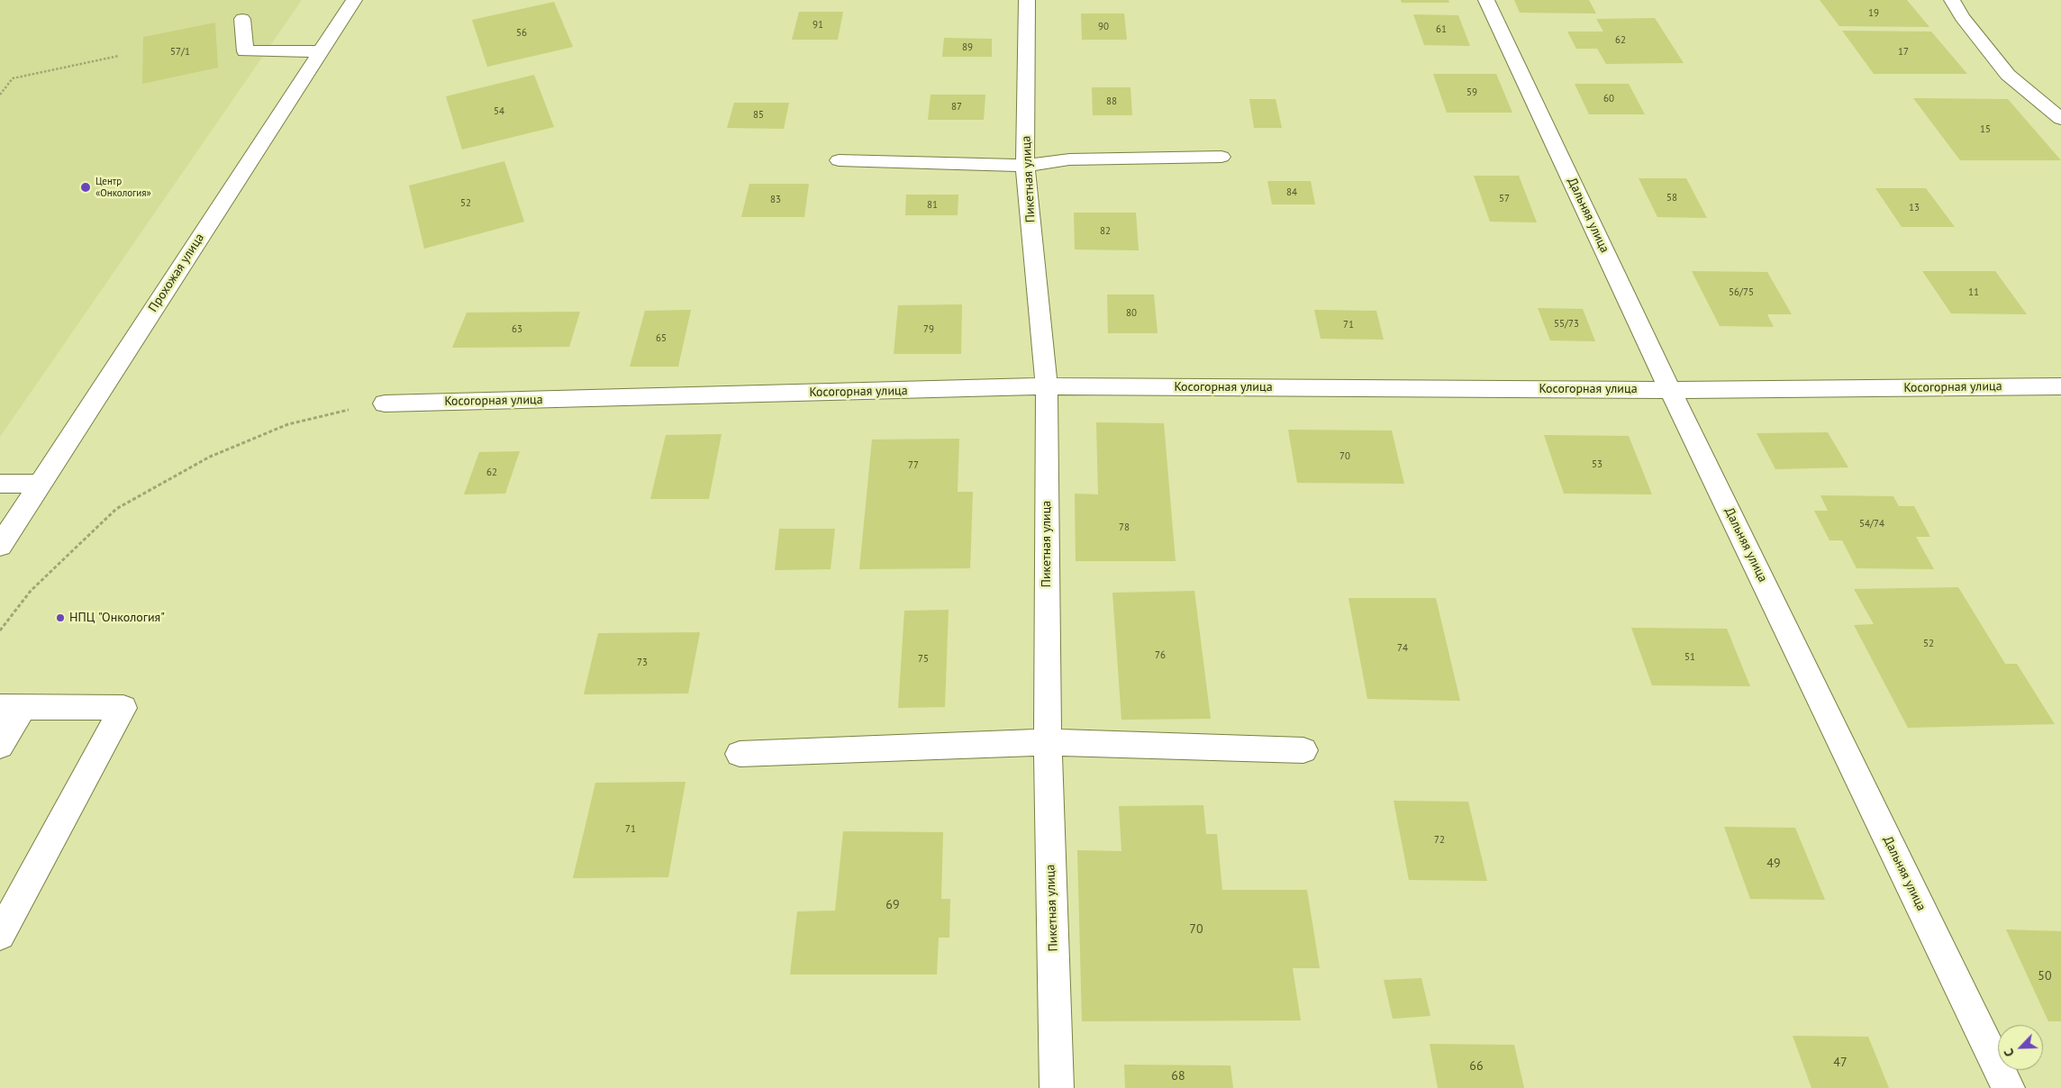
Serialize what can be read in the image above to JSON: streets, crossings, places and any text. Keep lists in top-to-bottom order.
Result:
{
  "streets": {
    "street": [
      "Пикетная улица",
      "Дальняя улица",
      "Прохожая улица",
      "Косогорная улица"
    ]
  },
  "crossings": [
    ["Пикетная улица", "Косогорная улица"],
    ["Дальняя улица", "Косогорная улица"]
  ],
  "places": ["Центр «Онкология»", "НПЦ \"Онкология\""],
  "house_numbers": [
    "19",
    "91",
    "90",
    "61",
    "56",
    "62",
    "89",
    "57/1",
    "17",
    "59",
    "60",
    "88",
    "87",
    "54",
    "85",
    "15",
    "84",
    "58",
    "57",
    "83",
    "52",
    "81",
    "13",
    "82",
    "56/75",
    "11",
    "80",
    "55/73",
    "71",
    "63",
    "79",
    "65",
    "70",
    "53",
    "77",
    "62",
    "54/74",
    "78",
    "52",
    "74",
    "76",
    "51",
    "75",
    "73",
    "71",
    "72",
    "49",
    "69",
    "70",
    "50",
    "47",
    "66",
    "68"
  ],
  "north": "bottom left"
}
